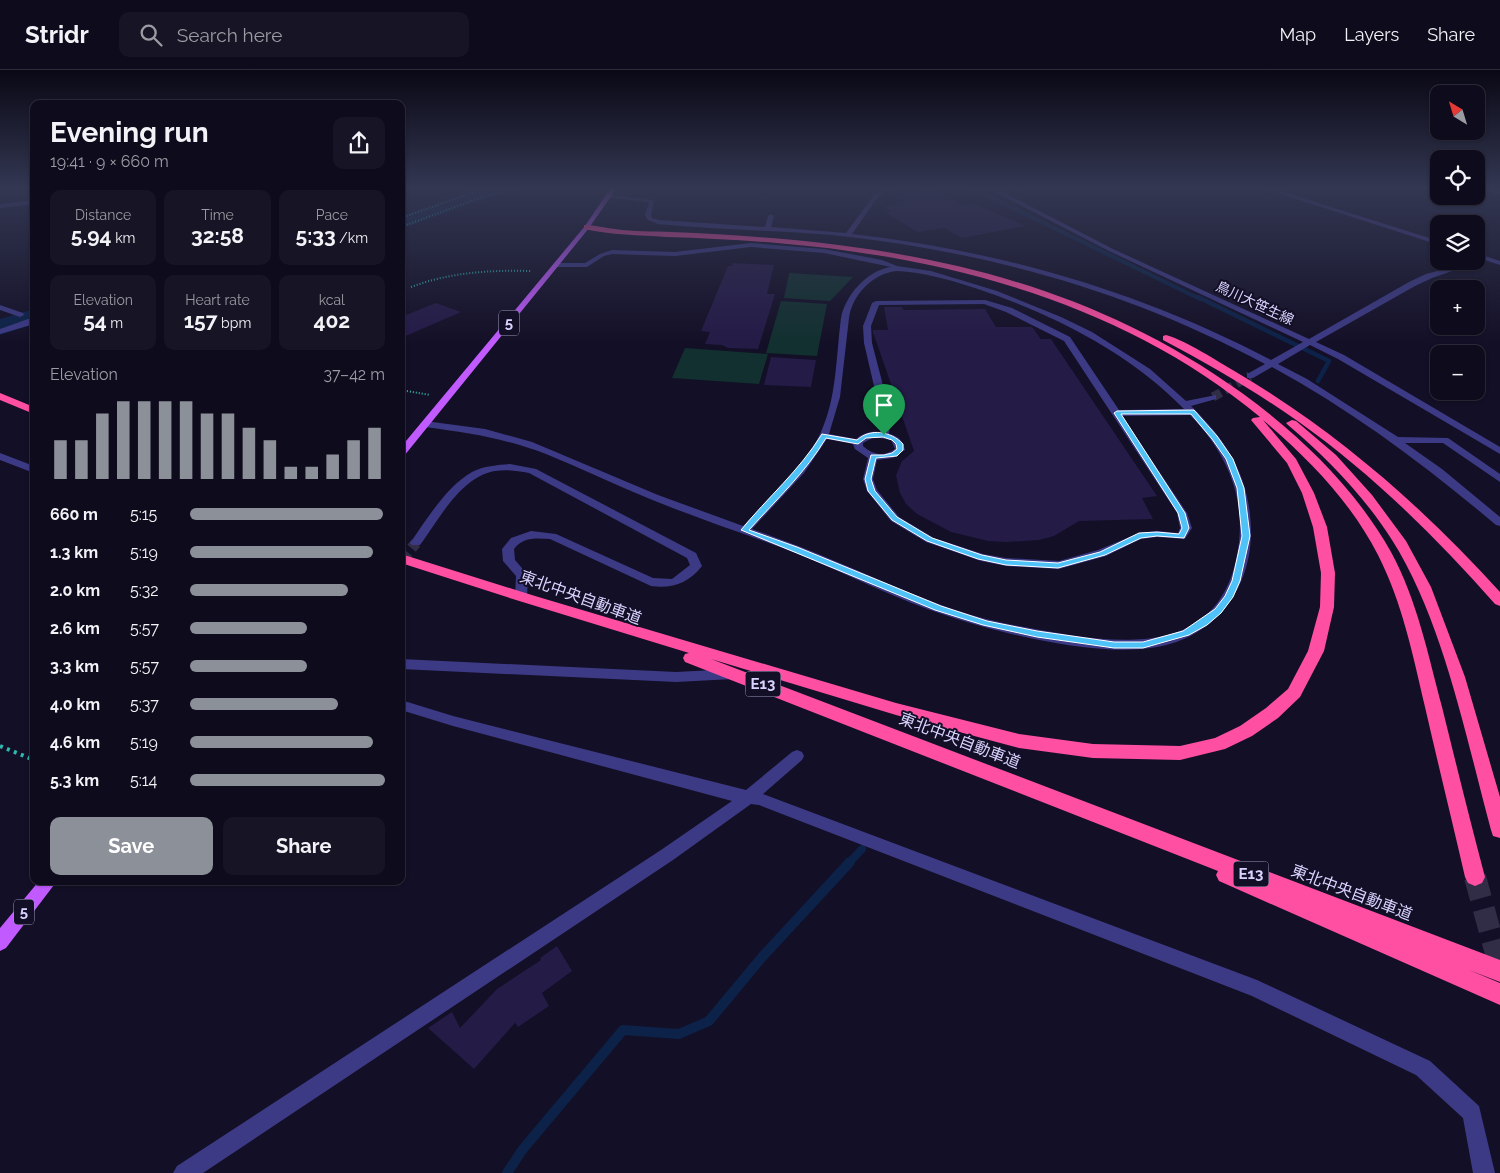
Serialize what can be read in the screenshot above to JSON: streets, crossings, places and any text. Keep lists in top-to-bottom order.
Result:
{
  "streets": {
    "highway": ["東北中央自動車道", "E13"],
    "main road": ["5"],
    "street": ["鳥川大笹生線"]
  },
  "north": "top left",
  "page": {
    "header": "Stridr",
    "search": "Search here",
    "nav": ["Map", "Layers", "Share"],
    "map_buttons": ["+", "−"],
    "heading": ["Evening run", "19:41 · 9 × 660 m"],
    "stats": [
      ["Distance", "5.94 km"],
      ["Time", "32:58"],
      ["Pace", "5:33 /km"],
      ["Elevation", "54 m"],
      ["Heart rate", "157 bpm"],
      ["kcal", "402"]
    ],
    "chart": ["Elevation", "37–42 m"],
    "list": [
      {
        "name": "660 m",
        "note": "5:15"
      },
      {
        "name": "1.3 km",
        "note": "5:19"
      },
      {
        "name": "2.0 km",
        "note": "5:32"
      },
      {
        "name": "2.6 km",
        "note": "5:57"
      },
      {
        "name": "3.3 km",
        "note": "5:57"
      },
      {
        "name": "4.0 km",
        "note": "5:37"
      },
      {
        "name": "4.6 km",
        "note": "5:19"
      },
      {
        "name": "5.3 km",
        "note": "5:14"
      }
    ],
    "buttons": ["Save", "Share"]
  }
}
